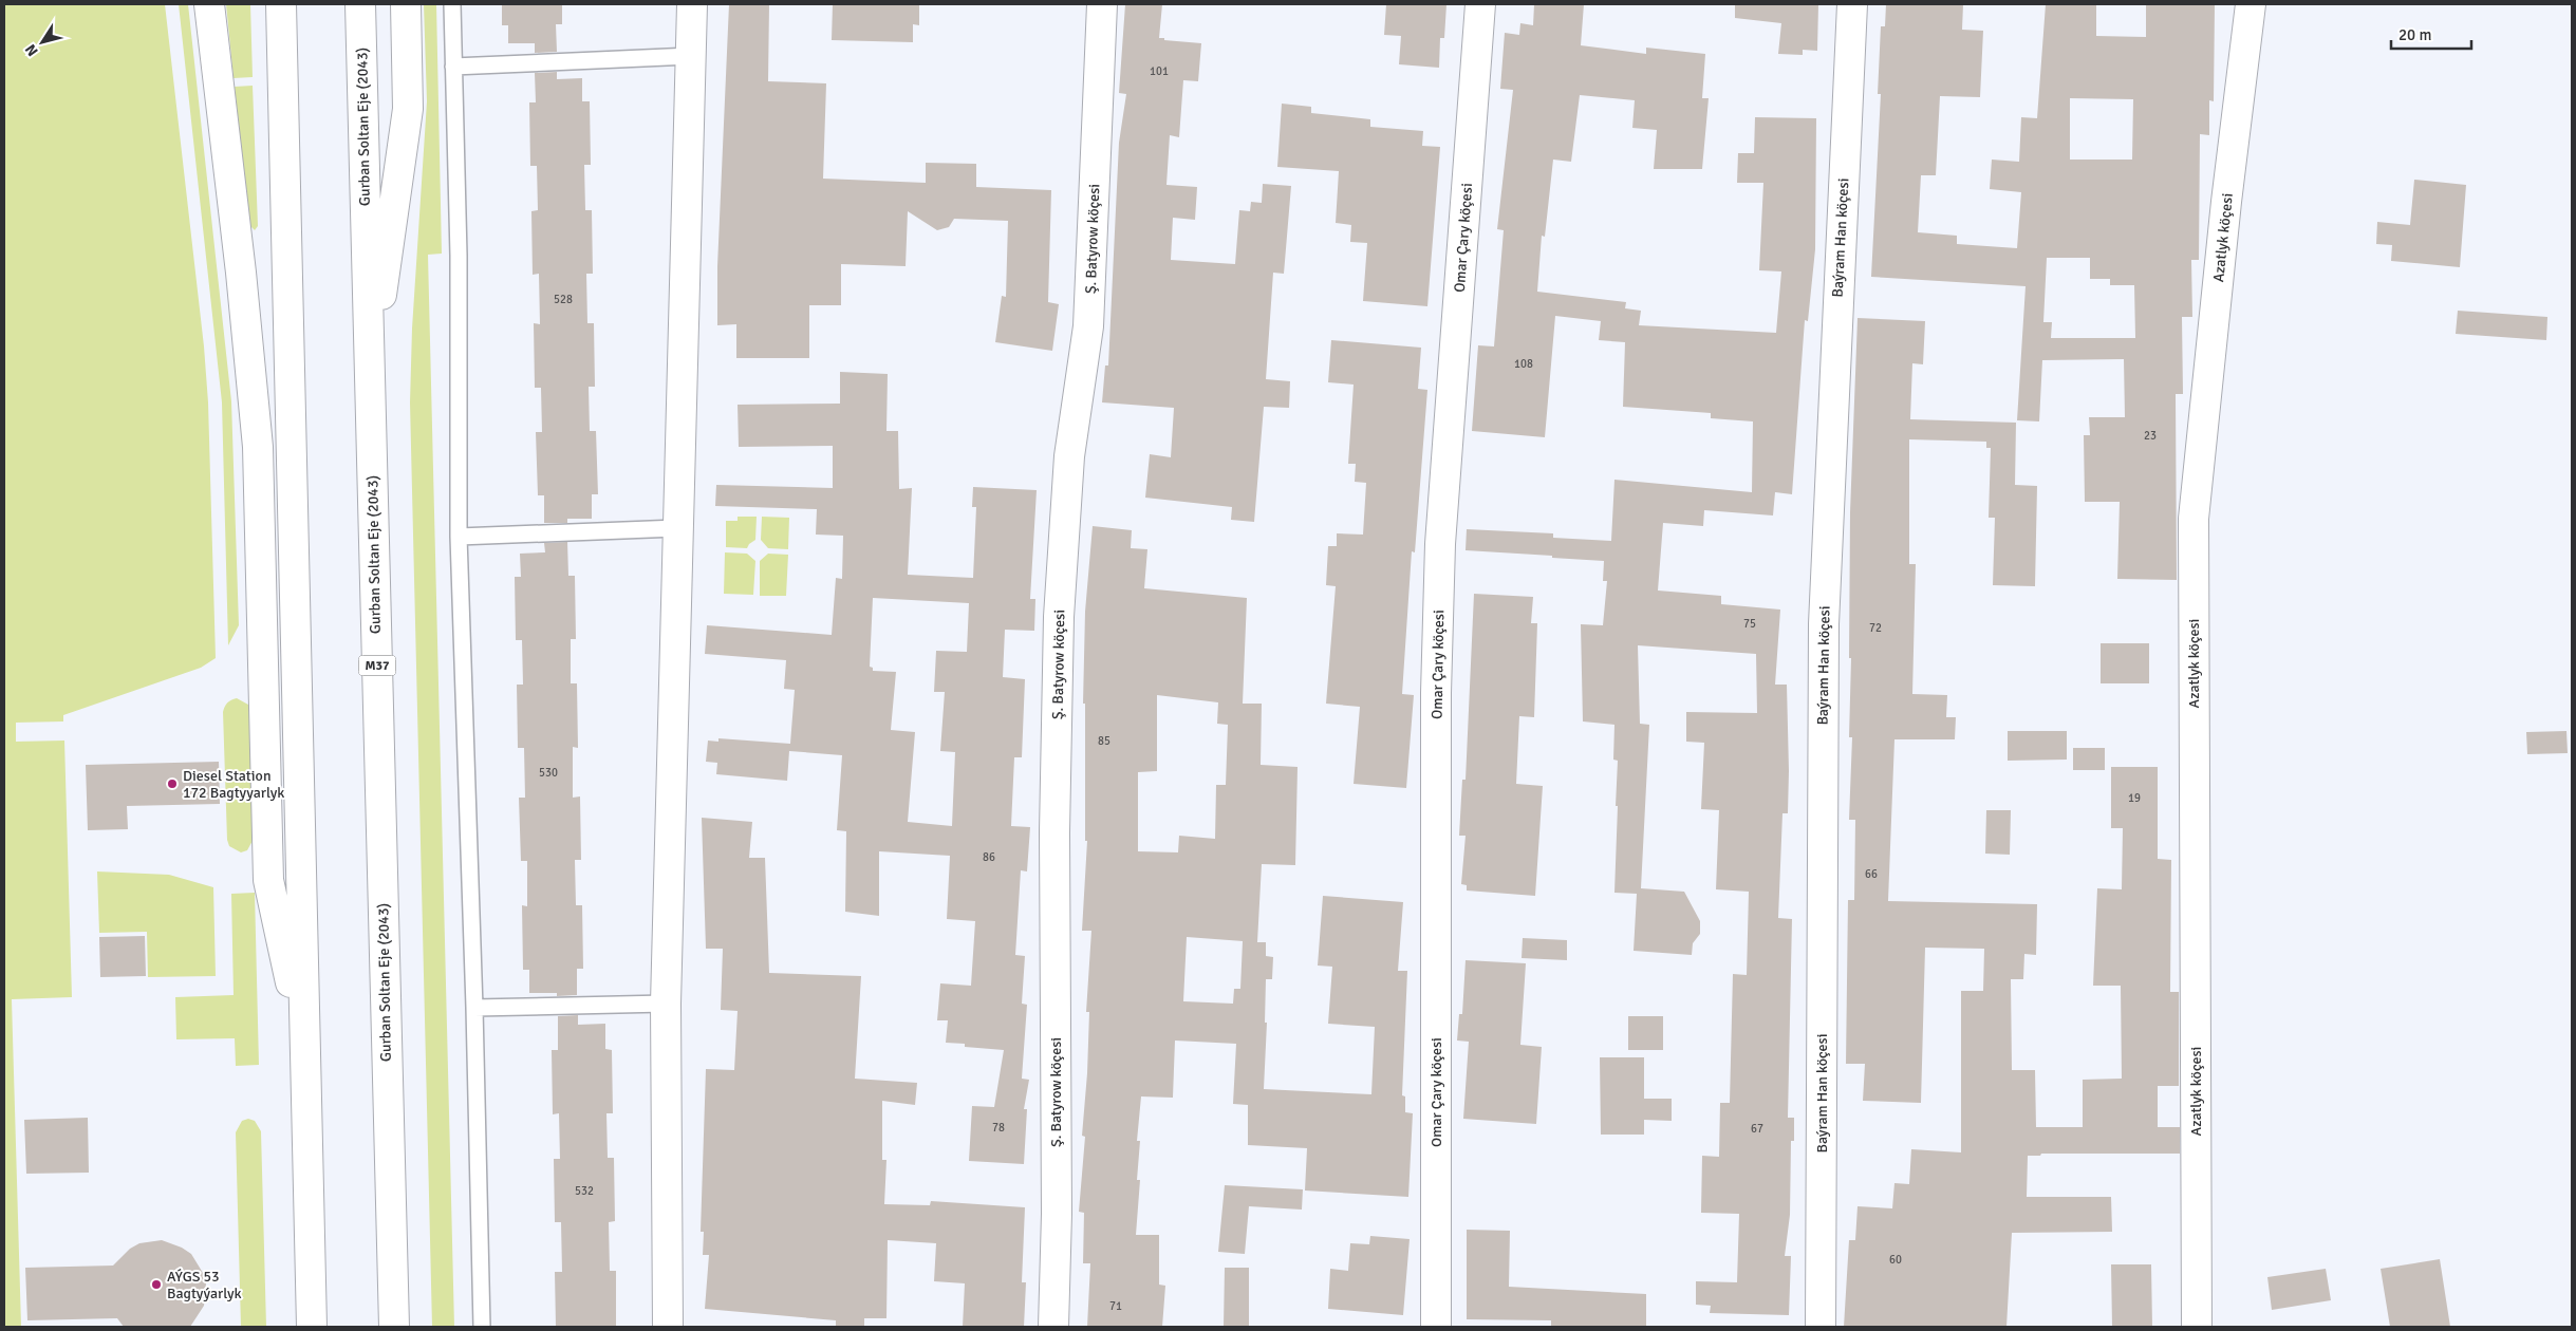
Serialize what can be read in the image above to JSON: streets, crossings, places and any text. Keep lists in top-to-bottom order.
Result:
{
  "streets": {
    "main road": [
      "Gurban Soltan Eje (2043)",
      "Omar Çary köçesi",
      "Baýram Han köçesi",
      "Azatlyk köçesi",
      "Ş. Batyrow köçesi",
      "M37"
    ]
  },
  "places": ["Diesel Station 172 Bagtyyarlyk", "AÝGS 53 Bagtyýarlyk"],
  "house_numbers": [
    "101",
    "528",
    "108",
    "23",
    "75",
    "72",
    "85",
    "530",
    "19",
    "86",
    "66",
    "78",
    "67",
    "532",
    "60",
    "71"
  ],
  "scale_bar": "20 m",
  "north": "bottom left"
}
